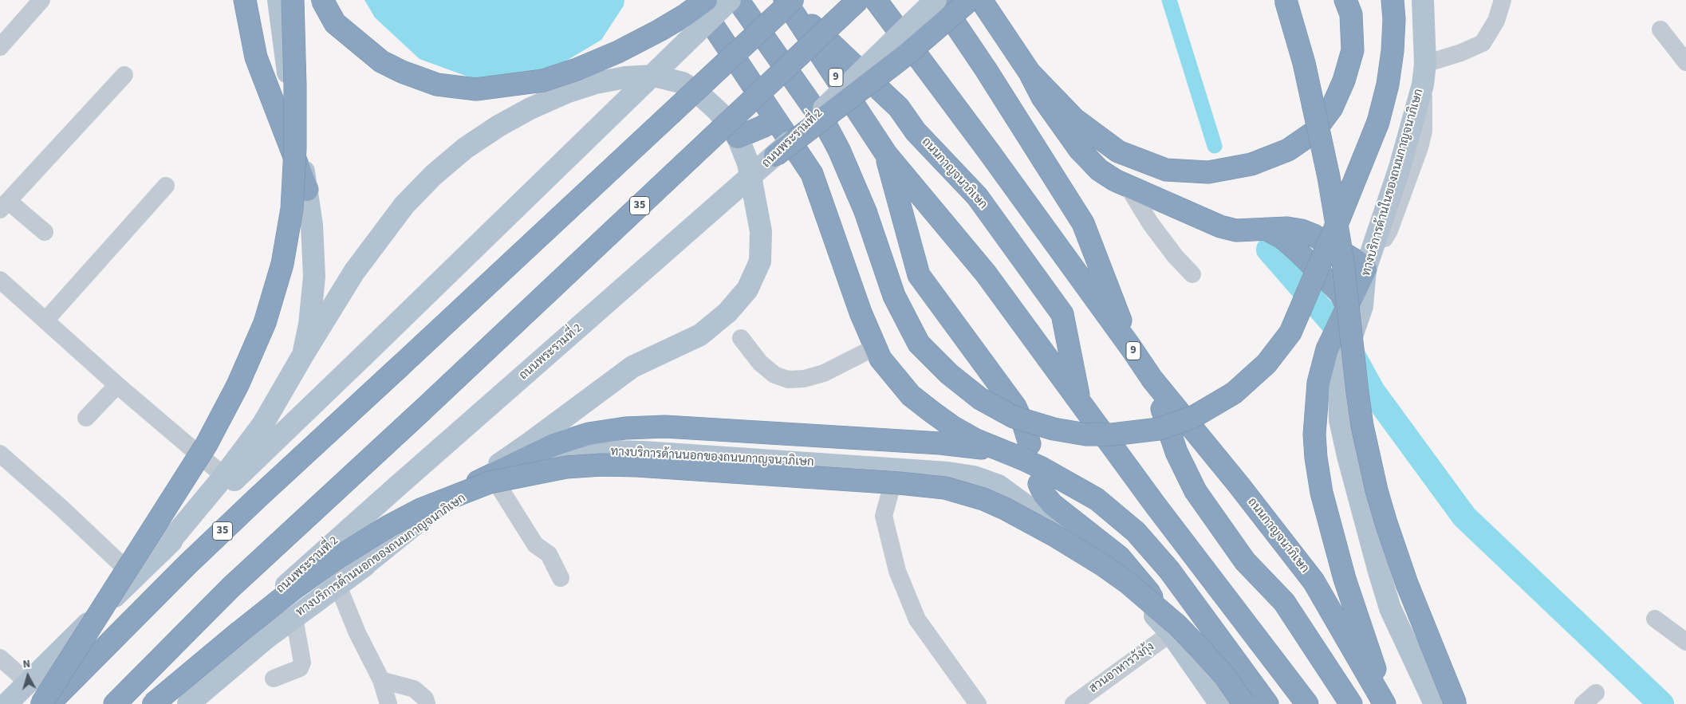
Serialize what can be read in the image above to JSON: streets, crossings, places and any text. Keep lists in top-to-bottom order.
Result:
{
  "streets": {
    "highway": ["9", "ถนนกาญจนาภิเษก", "35"],
    "main road": ["ถนนพระรามที่ 2", "ทางบริการด้านในของถนนกาญจนาภิเษก", "ทางบริการด้านนอกของถนนกาญจนาภิเษก"],
    "street": ["สวนอาหารวังกุ้ง"]
  },
  "crossings": [
    ["ทางบริการด้านนอกของถนนกาญจนาภิเษก", "สวนอาหารวังกุ้ง"]
  ],
  "north": "top"
}
